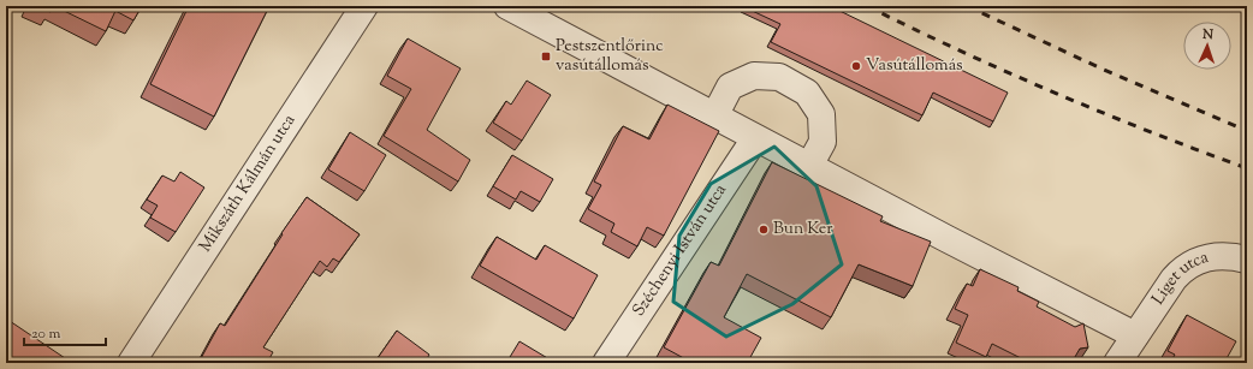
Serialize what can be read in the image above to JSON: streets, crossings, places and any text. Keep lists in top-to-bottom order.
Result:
{
  "streets": {
    "street": ["Mikszáth Kálmán utca", "Széchenyi István utca", "Liget utca"]
  },
  "places": {
    "transit": ["Pestszentlőrinc vasútállomás"],
    "other": ["Vasútállomás", "Bun Ker"]
  },
  "scale_bar": "20 m",
  "north": "top"
}
